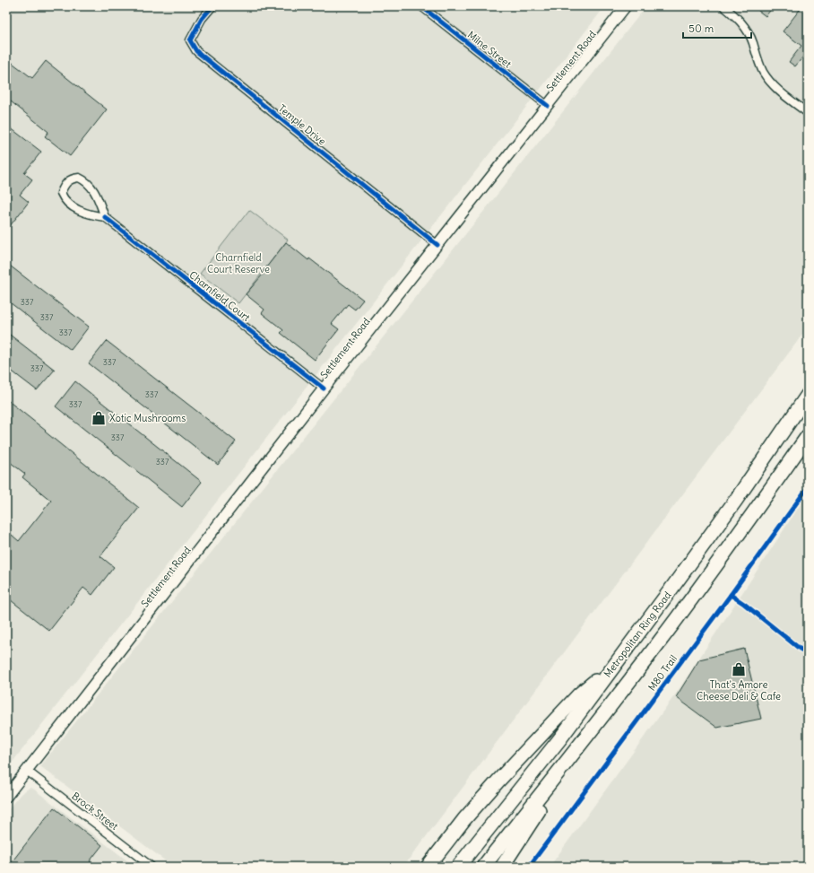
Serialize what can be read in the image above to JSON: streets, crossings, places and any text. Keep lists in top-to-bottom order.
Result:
{
  "streets": {
    "highway": ["Metropolitan Ring Road"],
    "main road": ["Settlement Road"],
    "street": [
      "Milne Street",
      "Temple Drive",
      "Charnfield Court",
      "Brock Street"
    ],
    "cycle path": ["M80 Trail"]
  },
  "crossings": [
    ["Milne Street", "Settlement Road"],
    ["Settlement Road", "Temple Drive"],
    ["Settlement Road", "Charnfield Court"],
    ["Settlement Road", "Brock Street"]
  ],
  "parks": ["Charnfield Court Reserve"],
  "places": {
    "shop": ["Xotic Mushrooms", "That's Amore Cheese Deli & Cafe"]
  },
  "house_numbers": [
    "337",
    "337",
    "337",
    "337",
    "337",
    "337",
    "337",
    "337",
    "337"
  ],
  "scale_bar": "50 m"
}
